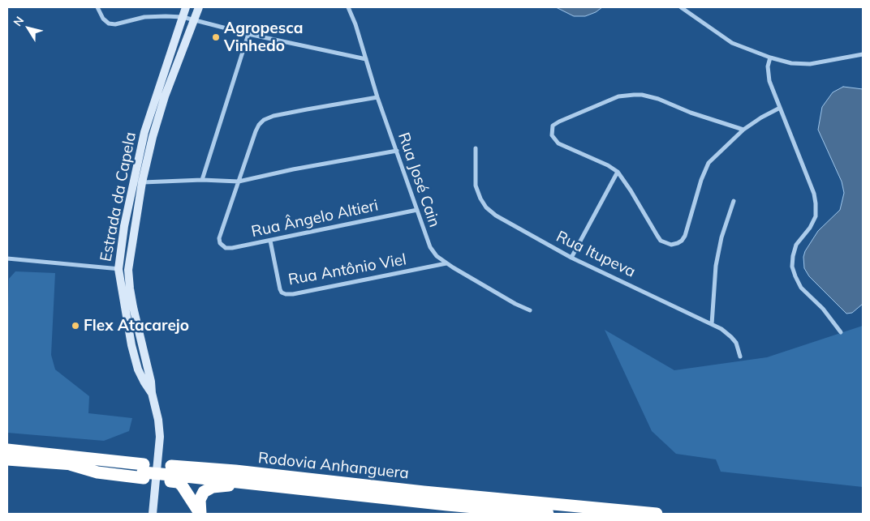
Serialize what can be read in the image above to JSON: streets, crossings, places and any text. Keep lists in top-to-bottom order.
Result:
{
  "streets": {
    "highway": ["Rodovia Anhanguera"],
    "main road": ["Estrada da Capela"],
    "street": [
      "Rua José Cain",
      "Rua Ângelo Altieri",
      "Rua Itupeva",
      "Rua Antônio Viel"
    ]
  },
  "crossings": [
    ["Rua José Cain", "Rua Ângelo Altieri"],
    ["Rua José Cain", "Rua Antônio Viel"],
    ["Rua Ângelo Altieri", "Rua Antônio Viel"]
  ],
  "places": ["Agropesca Vinhedo", "Flex Atacarejo"],
  "north": "top left"
}
